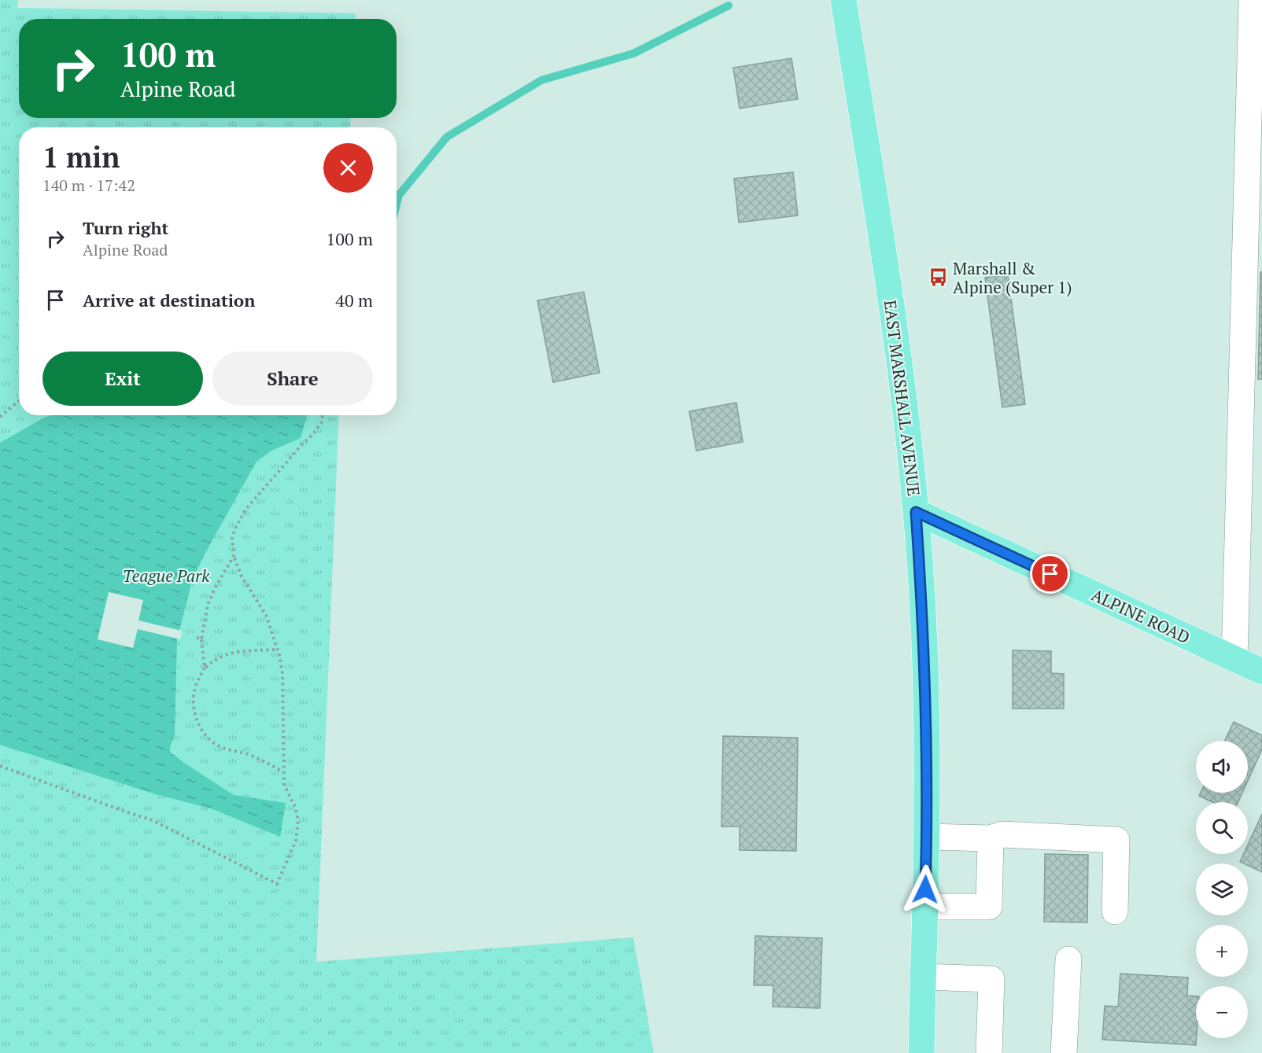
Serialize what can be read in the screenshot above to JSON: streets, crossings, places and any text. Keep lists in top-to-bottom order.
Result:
{
  "streets": {
    "main road": ["EAST MARSHALL AVENUE", "ALPINE ROAD"]
  },
  "crossings": [
    ["EAST MARSHALL AVENUE", "ALPINE ROAD"]
  ],
  "parks": ["Teague Park"],
  "places": {
    "bus stop": ["Marshall & Alpine (Super 1)"]
  },
  "page": {
    "turn": ["100 m", "Alpine Road"],
    "heading": ["1 min", "140 m · 17:42"],
    "list": [
      {
        "name": "Turn right",
        "note": "Alpine Road",
        "value": "100 m"
      },
      {
        "name": "Arrive at destination",
        "value": "40 m"
      }
    ],
    "buttons": ["Exit", "Share"],
    "map_buttons": ["+", "−"]
  }
}
